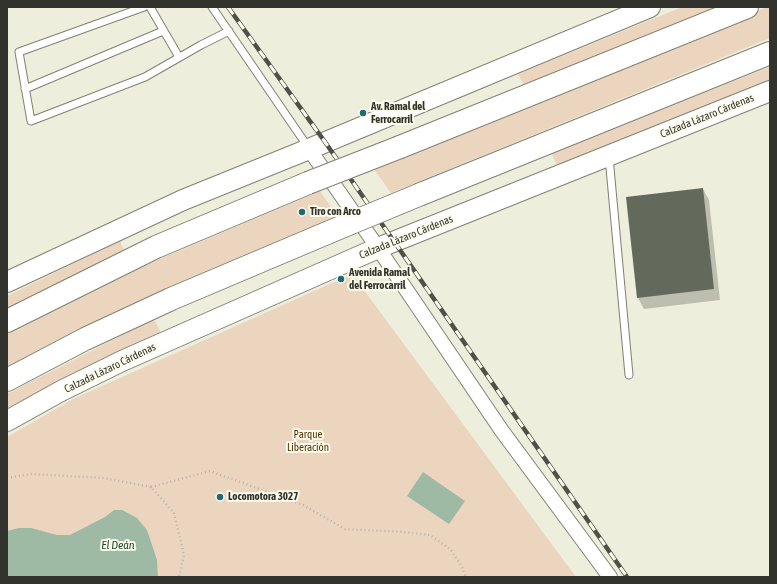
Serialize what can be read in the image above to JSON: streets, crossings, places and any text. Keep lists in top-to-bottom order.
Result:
{
  "streets": {
    "main road": ["Calzada Lázaro Cárdenas"]
  },
  "water": ["El Deán"],
  "parks": ["Parque Liberación"],
  "places": [
    "Av. Ramal del Ferrocarril",
    "Tiro con Arco",
    "Avenida Ramal del Ferrocarril",
    "Locomotora 3027"
  ]
}
